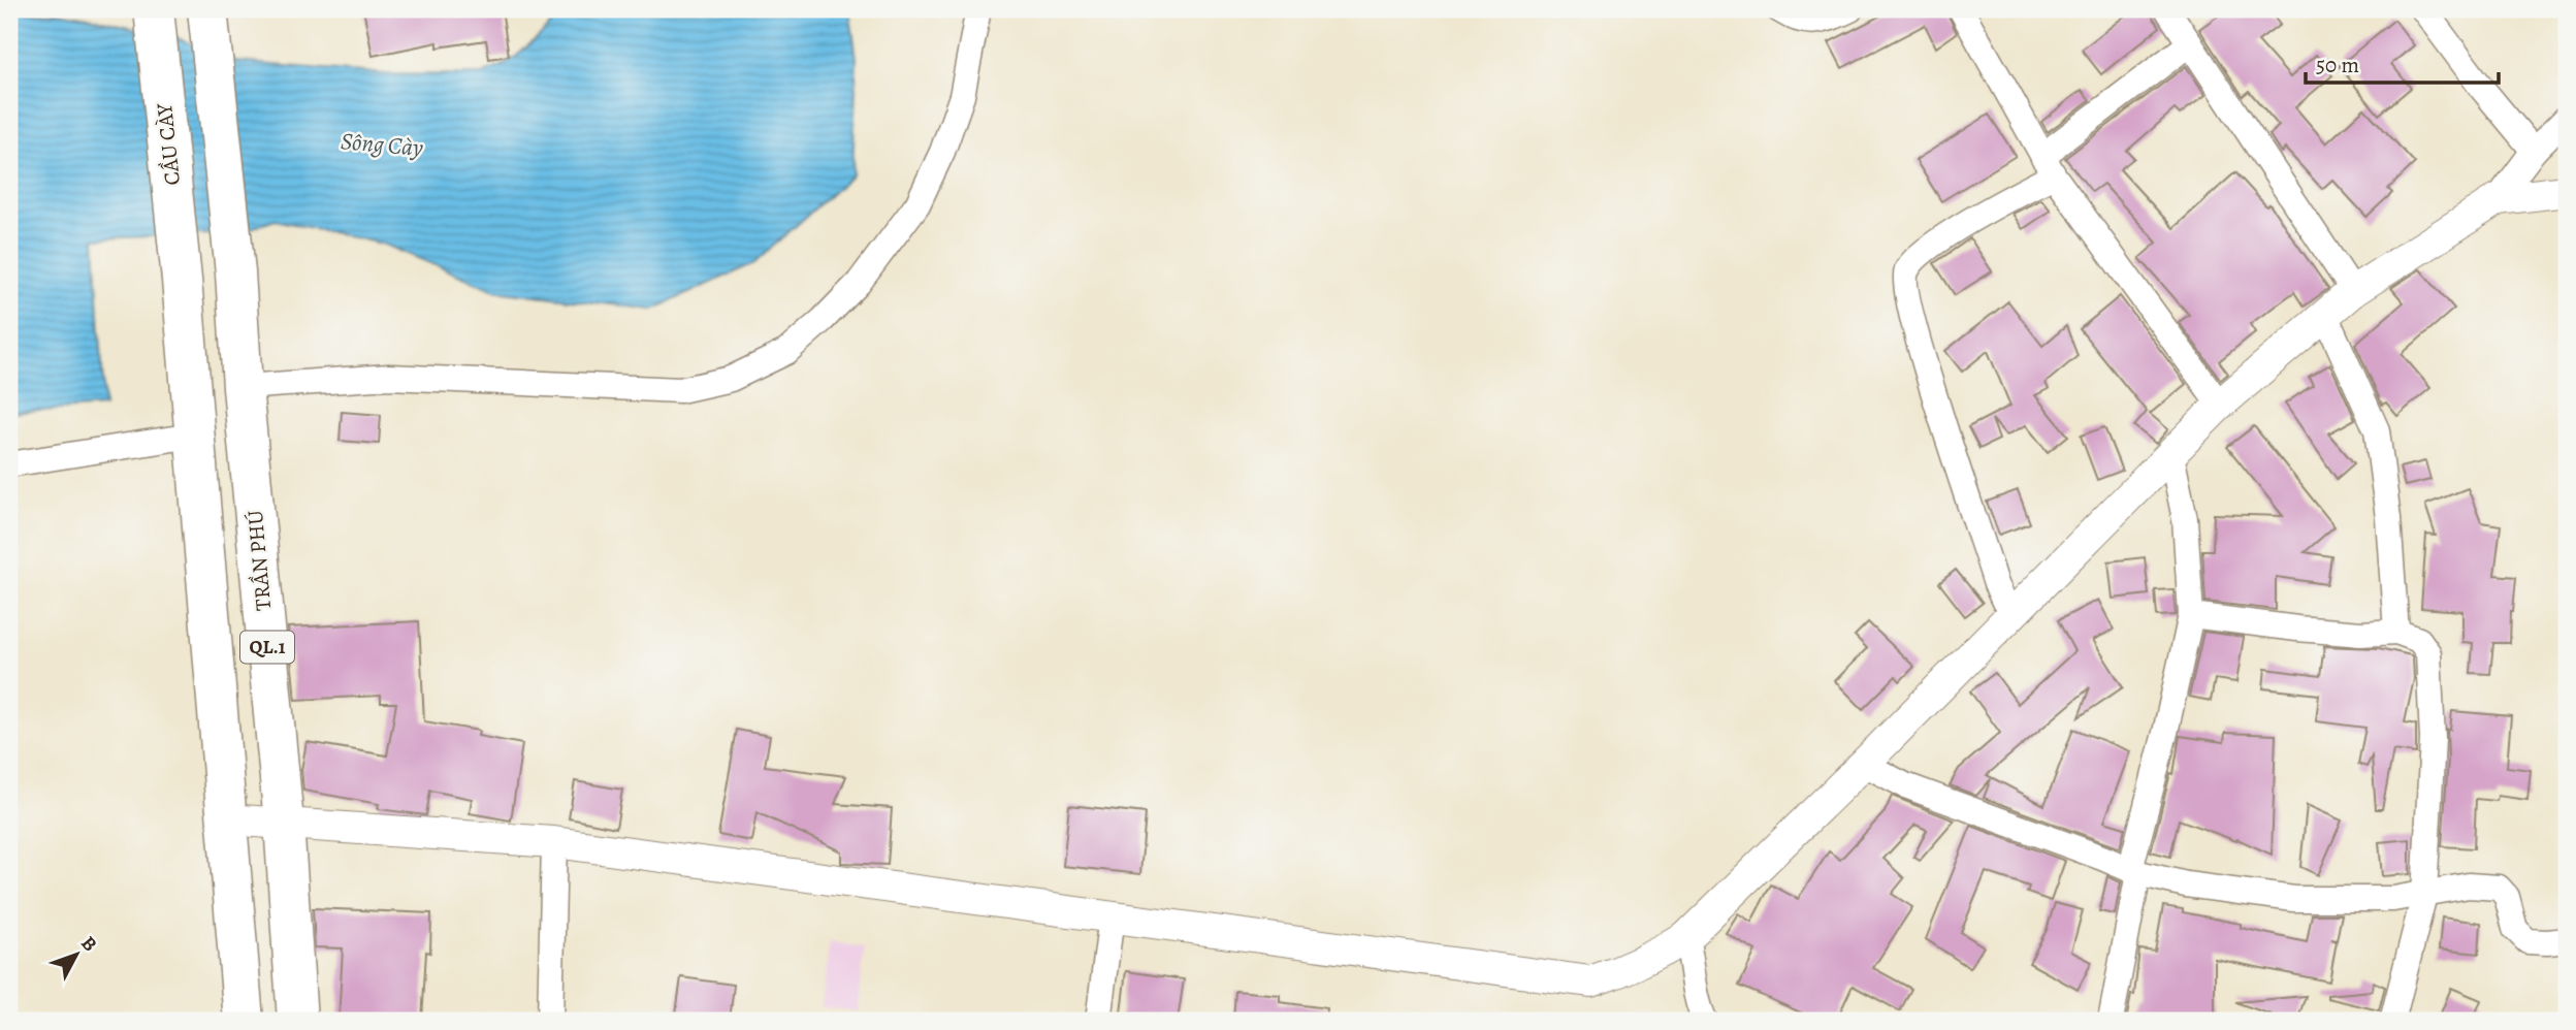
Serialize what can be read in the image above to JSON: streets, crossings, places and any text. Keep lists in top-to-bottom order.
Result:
{
  "streets": {
    "main road": ["CẦU CÀY", "TRẦN PHÚ", "QL.1"]
  },
  "crossings": [
    ["CẦU CÀY", "QL.1"]
  ],
  "water": ["Sông Cày"],
  "scale_bar": "50 m",
  "north": "top right"
}
